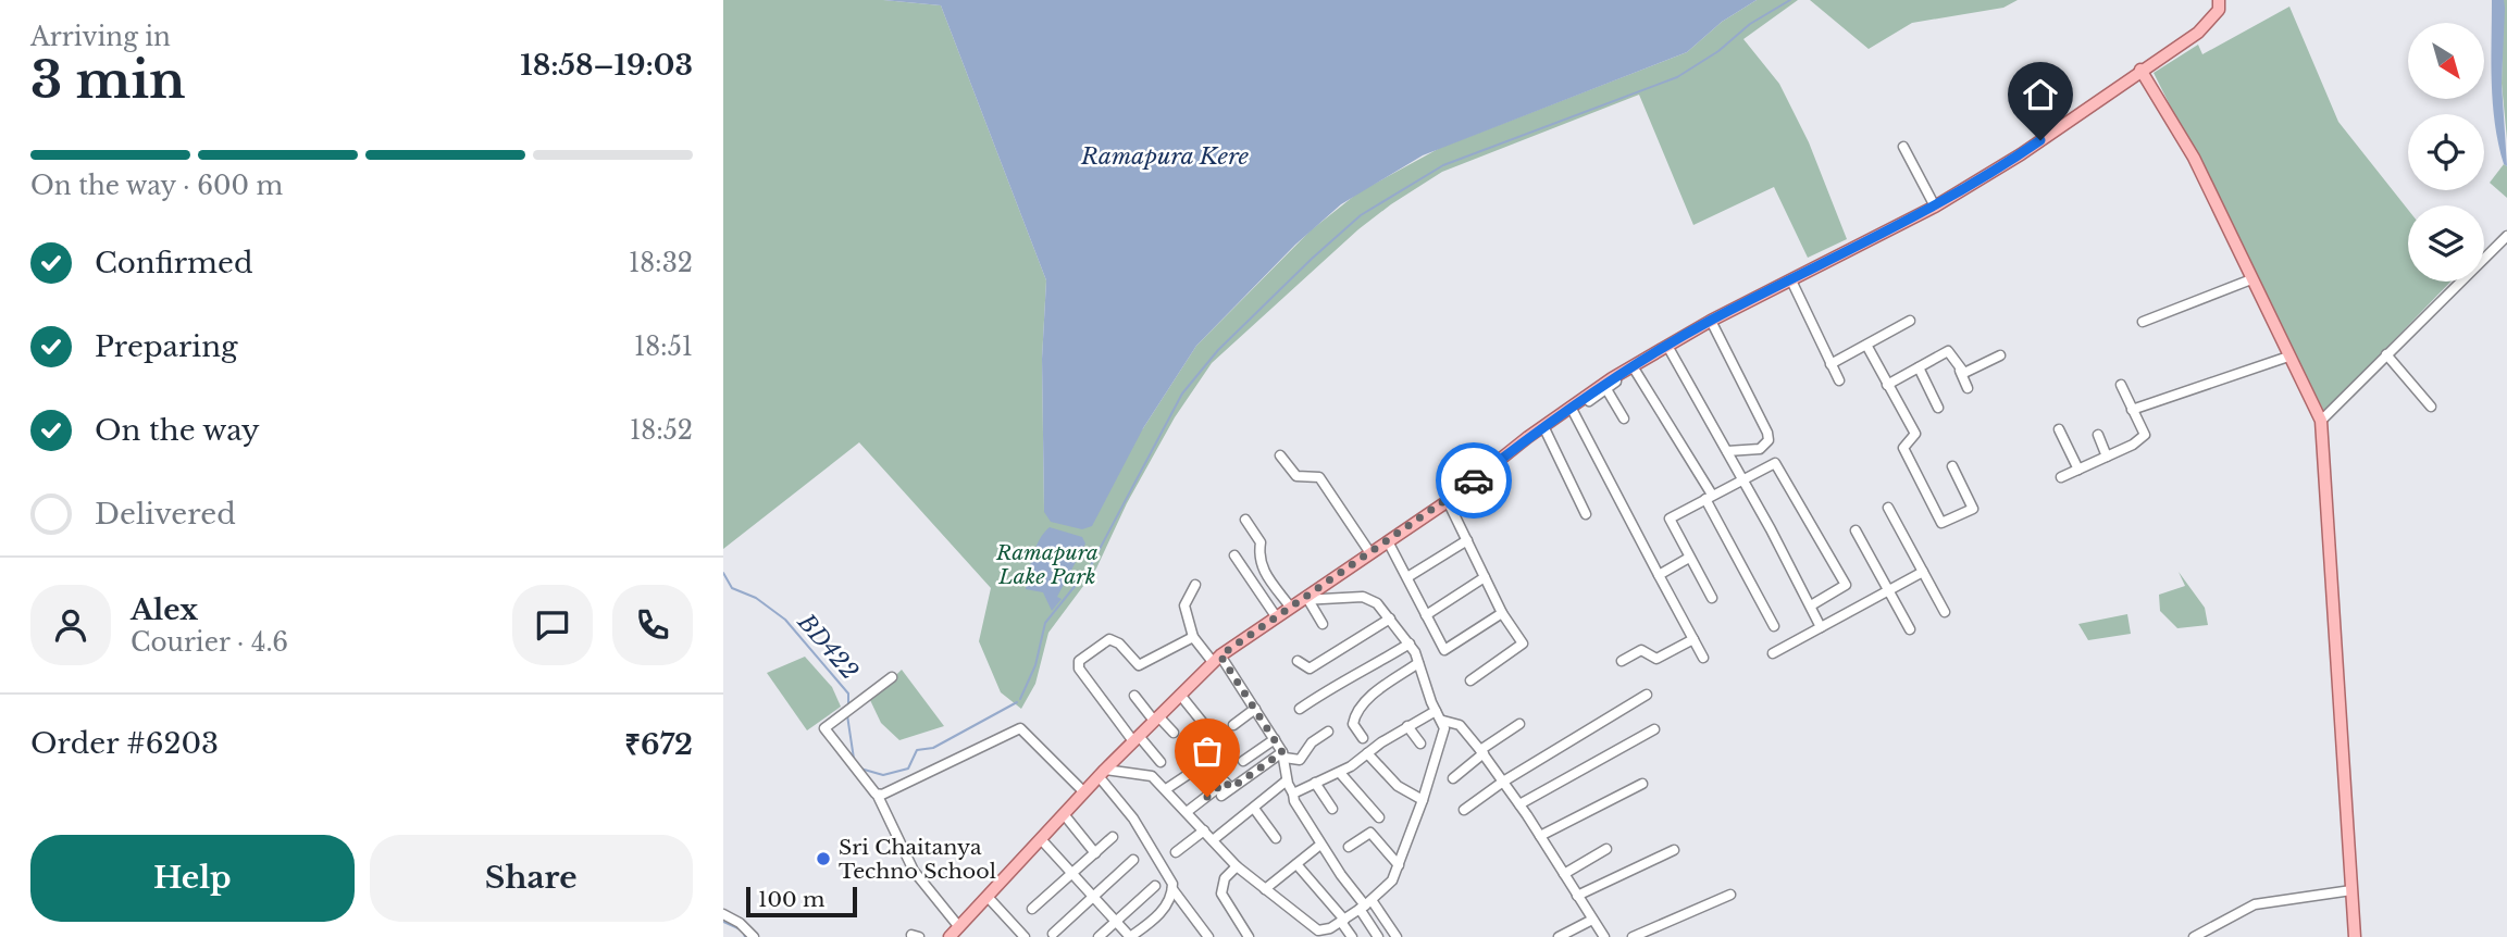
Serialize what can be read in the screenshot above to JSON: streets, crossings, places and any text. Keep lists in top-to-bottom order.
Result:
{
  "water": ["Ramapura Kere", "BD422"],
  "parks": ["Ramapura Lake Park"],
  "places": ["Sri Chaitanya Techno School"],
  "scale_bar": "100 m",
  "north": "bottom right",
  "page": {
    "heading": ["3 min", "Arriving in", "18:58–19:03"],
    "panel": [
      "Alex",
      "Courier · 4.6",
      "Order #6203",
      "₹672"
    ],
    "bar": "On the way · 600 m",
    "list": [
      ["Confirmed", "18:32"],
      ["Preparing", "18:51"],
      ["On the way", "18:52"],
      "Delivered"
    ],
    "buttons": ["Help", "Share"],
    "scale": "100 m"
  }
}
